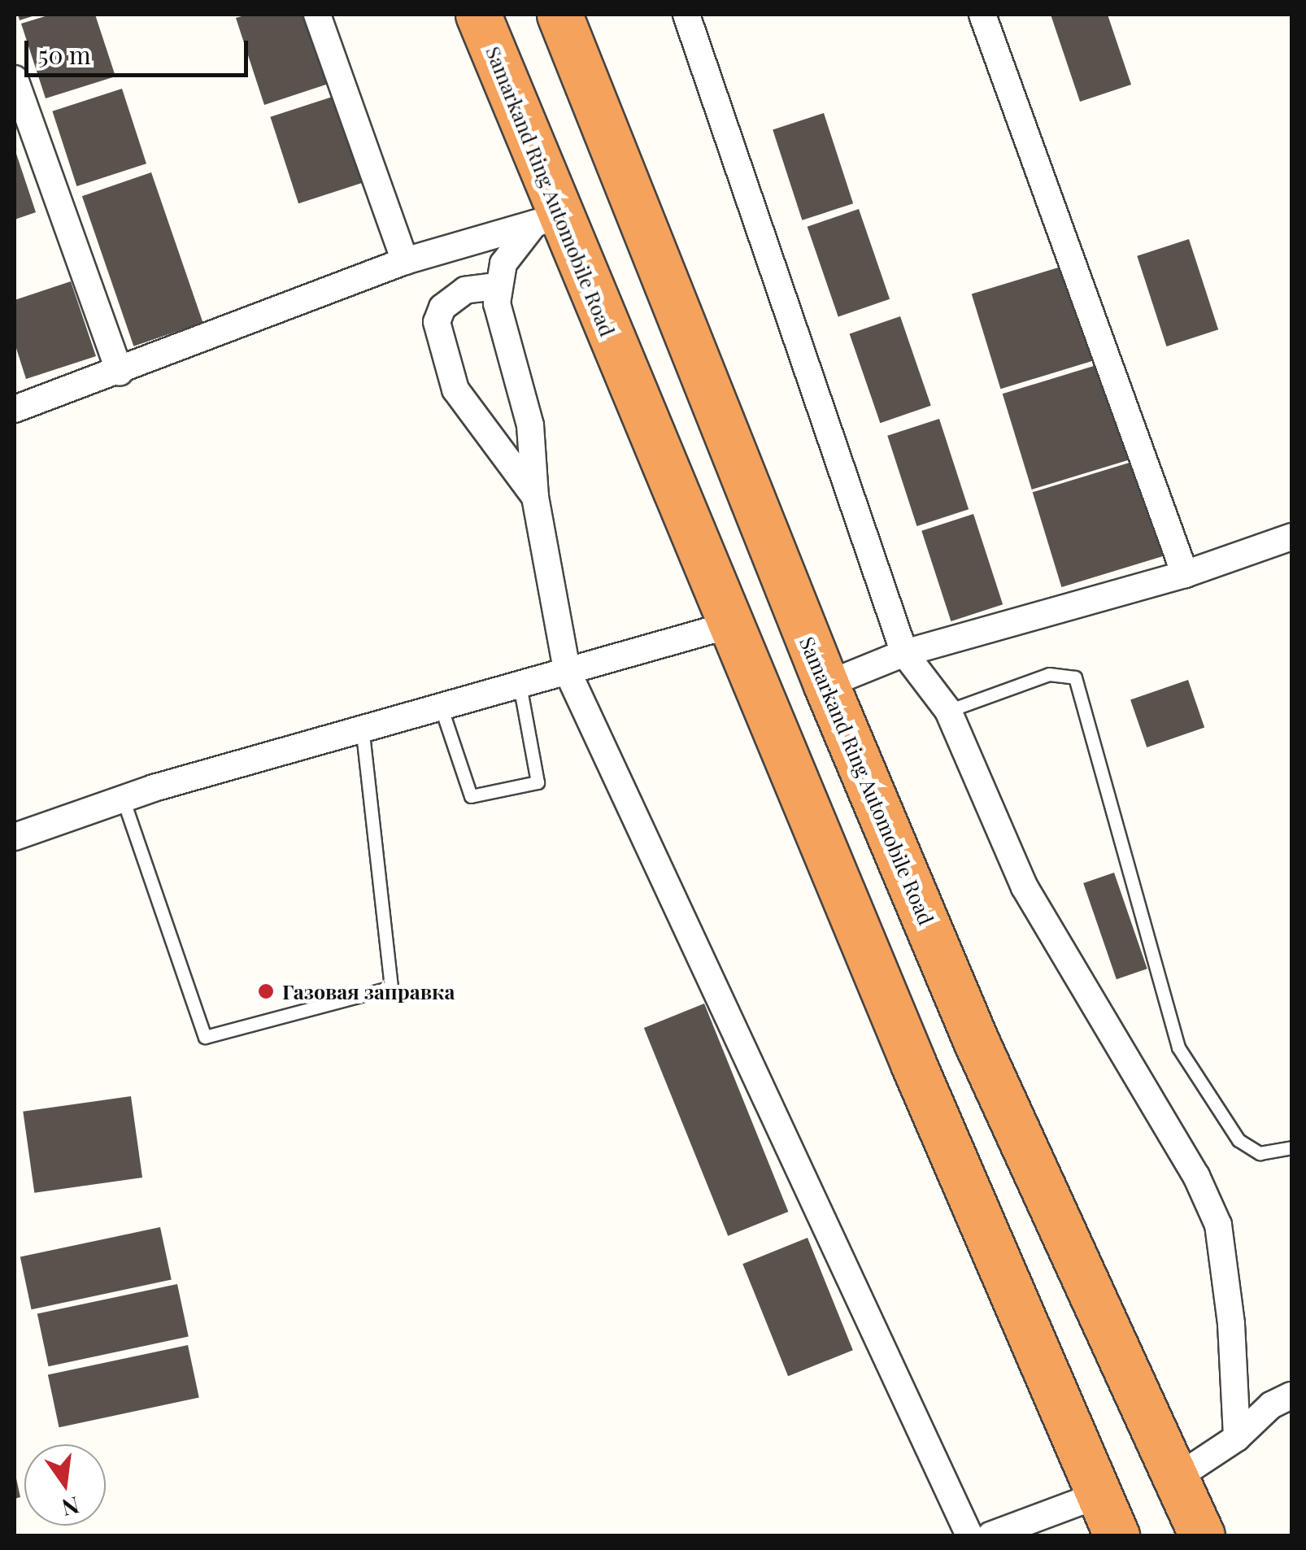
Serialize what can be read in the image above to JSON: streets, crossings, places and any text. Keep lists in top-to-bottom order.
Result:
{
  "streets": {
    "highway": ["Samarkand Ring Automobile Road"]
  },
  "places": ["Газовая заправка"],
  "scale_bar": "50 m",
  "north": "bottom"
}
